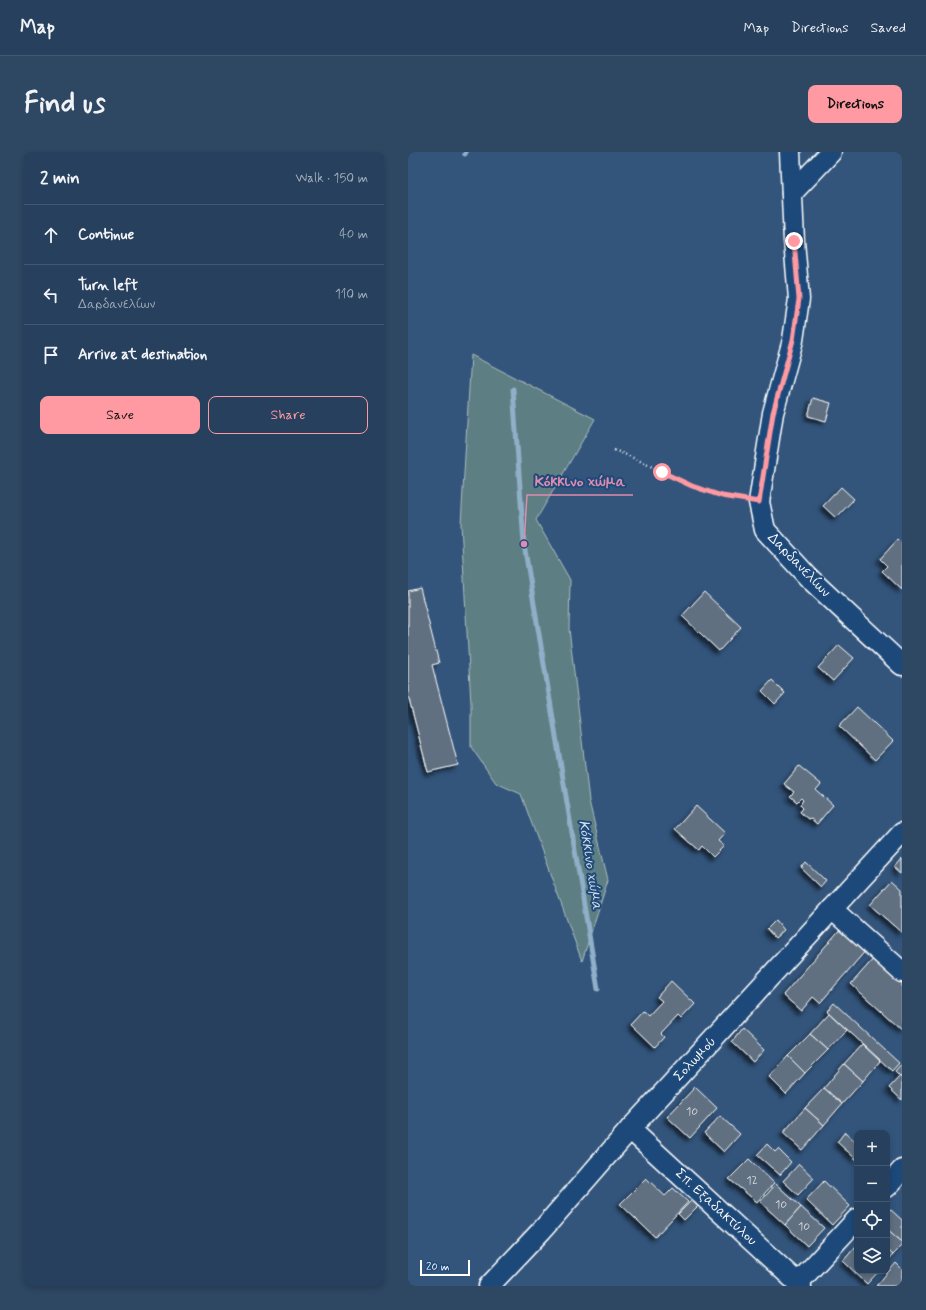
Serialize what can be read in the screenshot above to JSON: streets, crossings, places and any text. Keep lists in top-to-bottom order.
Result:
{
  "streets": {
    "street": ["Δαρδανελίων", "Σολωμού", "Σπ. Εξαδακτύλου"]
  },
  "crossings": [
    ["Σολωμού", "Σπ. Εξαδακτύλου"]
  ],
  "water": ["Κόκκινο χώμα"],
  "places": ["Κόκκινο χώμα"],
  "house_numbers": [
    "10",
    "12",
    "10",
    "10"
  ],
  "scale_bar": "20 m",
  "page": {
    "header": "Map",
    "nav": ["Map", "Directions", "Saved"],
    "buttons": [
      "Directions",
      ["Save", "Share"]
    ],
    "title": "Find us",
    "heading": ["2 min", "Walk · 150 m"],
    "list": [
      ["Continue", "40 m"],
      ["Turn left", "Δαρδανελίων", "110 m"],
      "Arrive at destination"
    ],
    "map_buttons": ["+", "−"],
    "scale": "20 m"
  }
}
